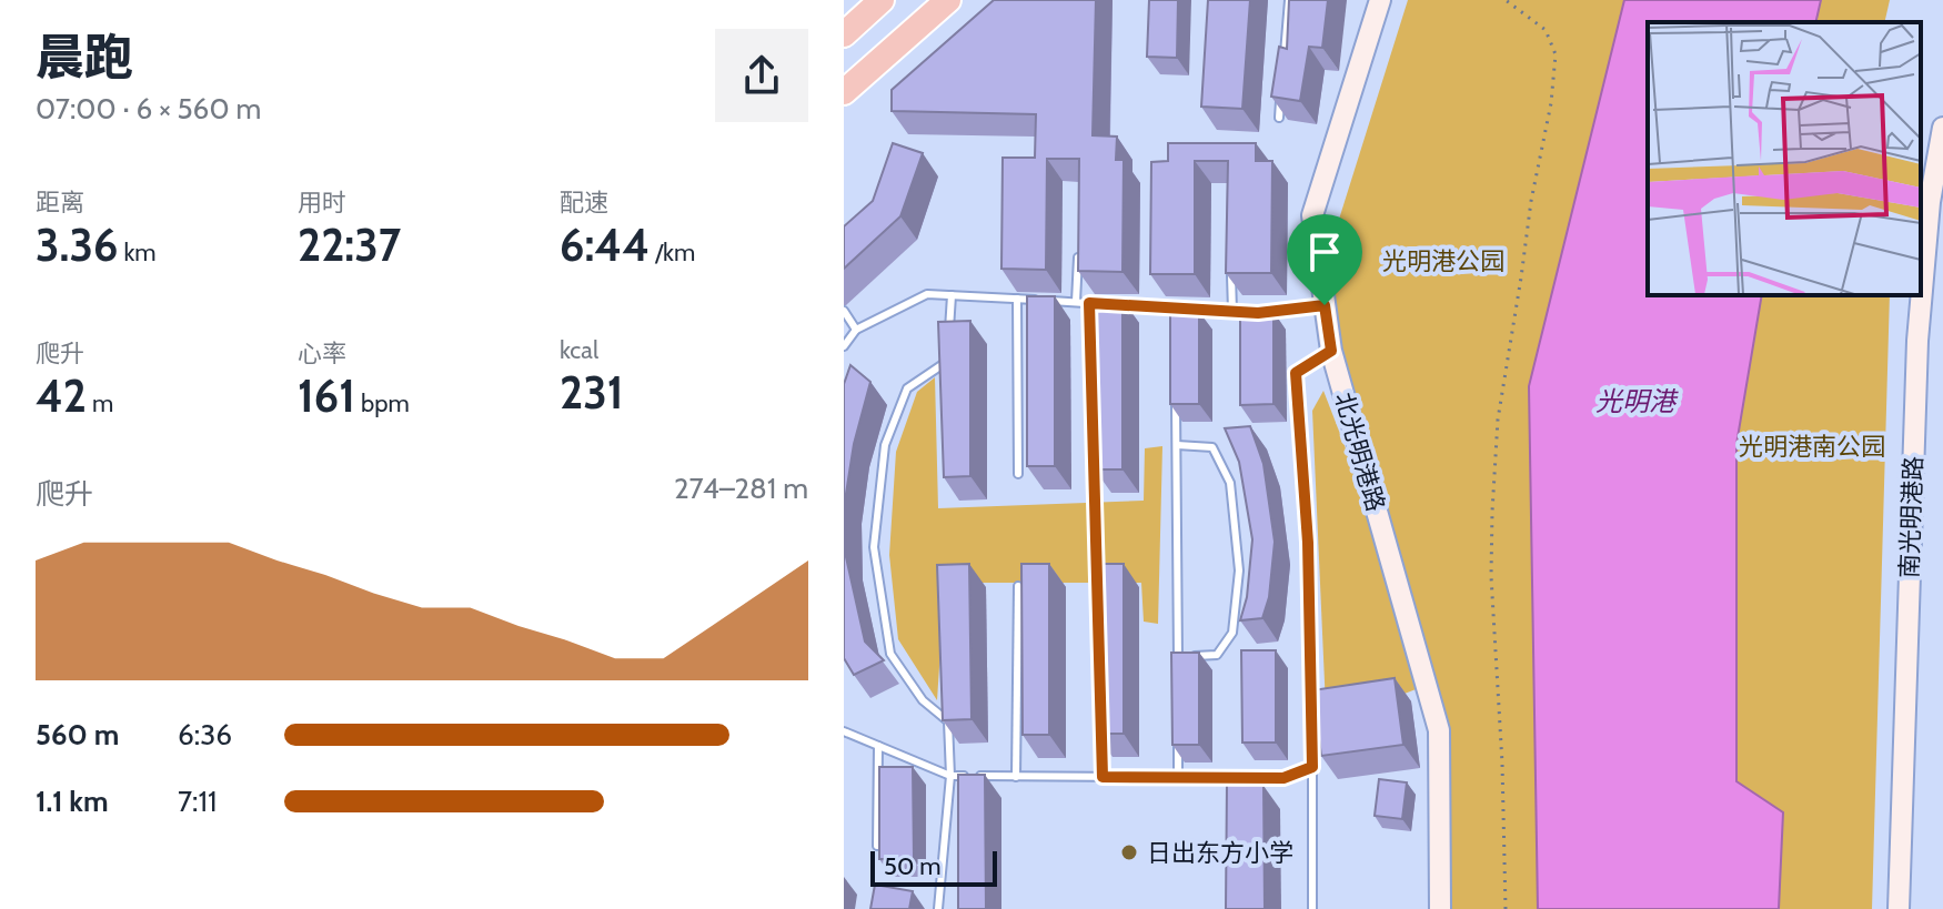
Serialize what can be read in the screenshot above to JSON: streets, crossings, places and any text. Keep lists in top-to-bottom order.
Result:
{
  "streets": {
    "street": ["北光明港路", "南光明港路"]
  },
  "water": ["光明港"],
  "parks": ["光明港公园", "光明港南公园"],
  "places": ["日出东方小学"],
  "scale_bar": "50 m",
  "page": {
    "heading": ["晨跑", "07:00 · 6 × 560 m"],
    "stats": [
      ["距离", "3.36 km"],
      ["用时", "22:37"],
      ["配速", "6:44 /km"],
      ["爬升", "42 m"],
      ["心率", "161 bpm"],
      ["kcal", "231"]
    ],
    "chart": ["爬升", "274–281 m"],
    "list": [
      {
        "name": "560 m",
        "note": "6:36"
      },
      {
        "name": "1.1 km",
        "note": "7:11"
      }
    ],
    "scale": "50 m"
  }
}
